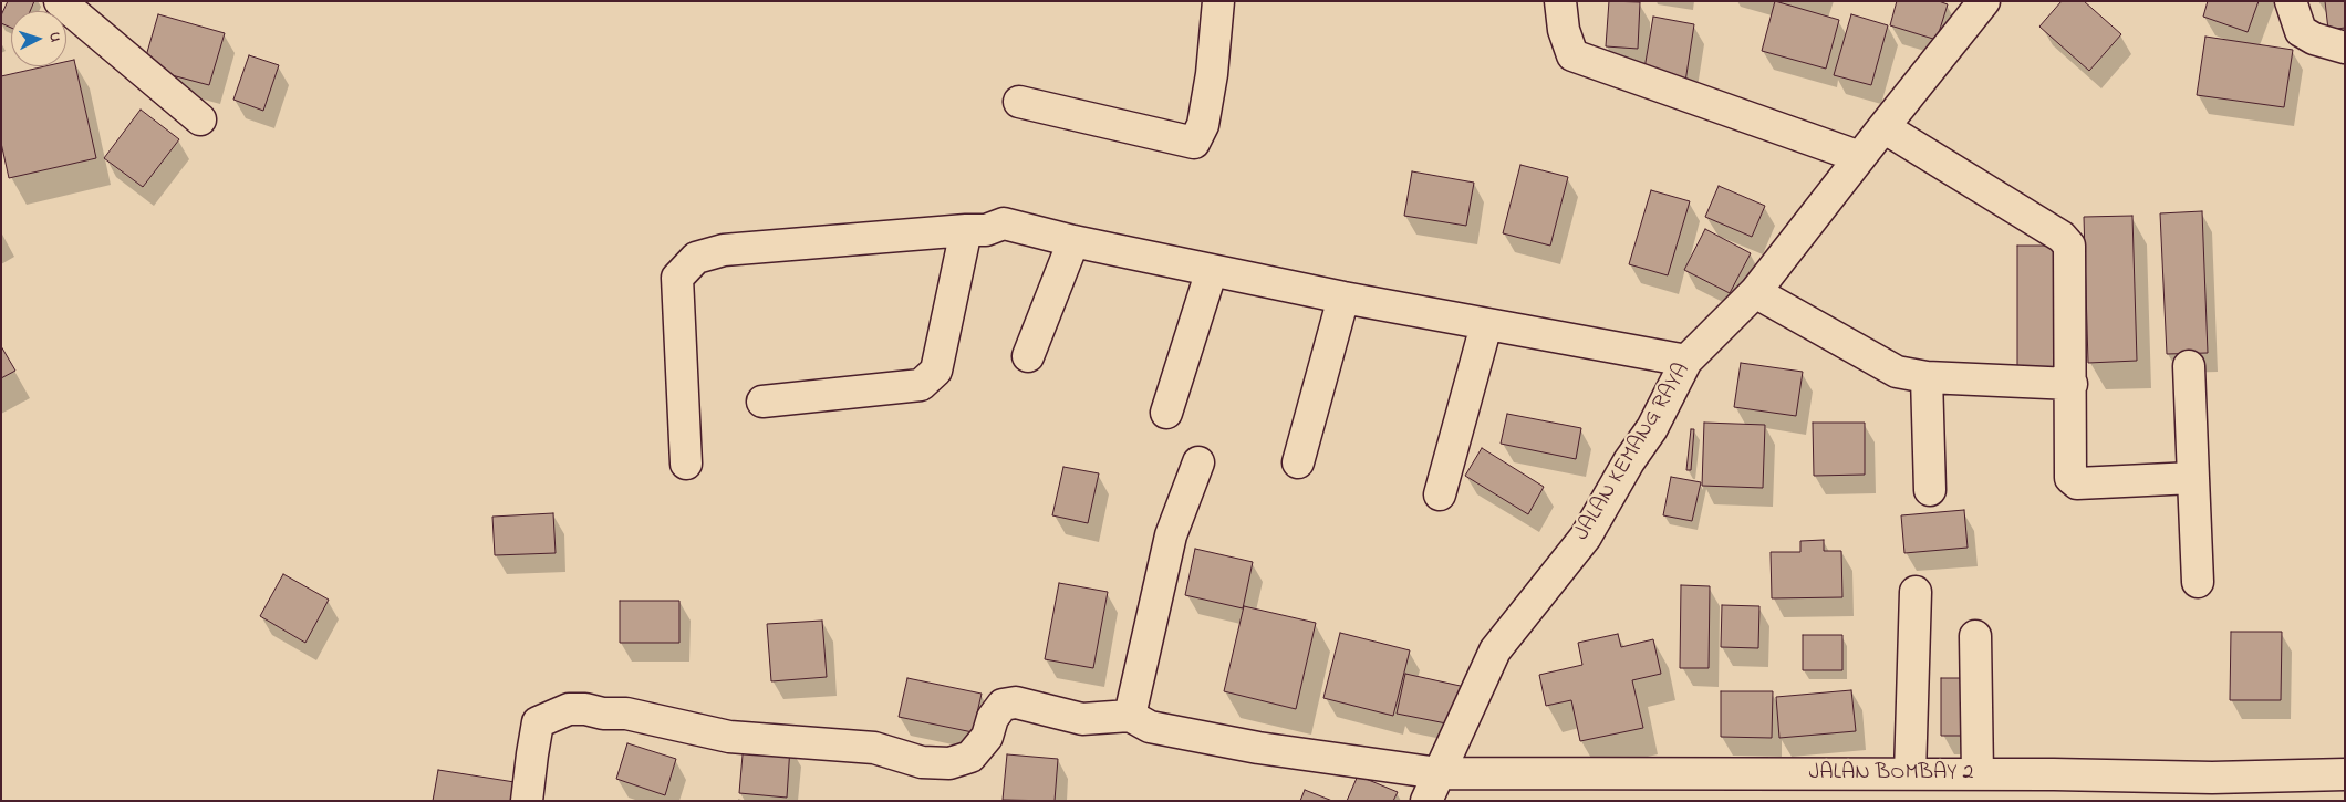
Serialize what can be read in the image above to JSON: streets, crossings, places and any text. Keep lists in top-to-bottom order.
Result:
{
  "streets": {
    "street": ["JALAN KEMANG RAYA", "JALAN BOMBAY 2"]
  },
  "crossings": [
    ["JALAN KEMANG RAYA", "JALAN BOMBAY 2"]
  ],
  "north": "right"
}
